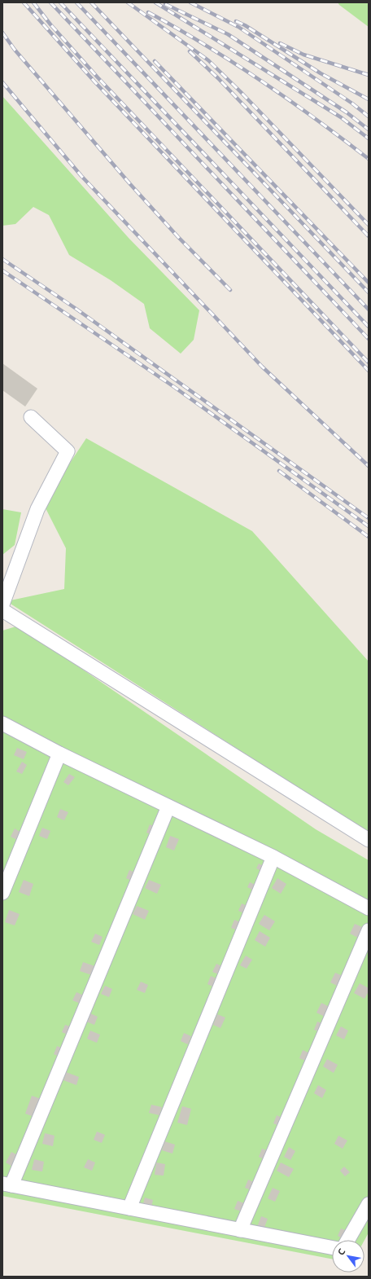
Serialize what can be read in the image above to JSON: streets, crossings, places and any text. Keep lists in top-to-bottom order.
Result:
{
  "north": "top left"
}
